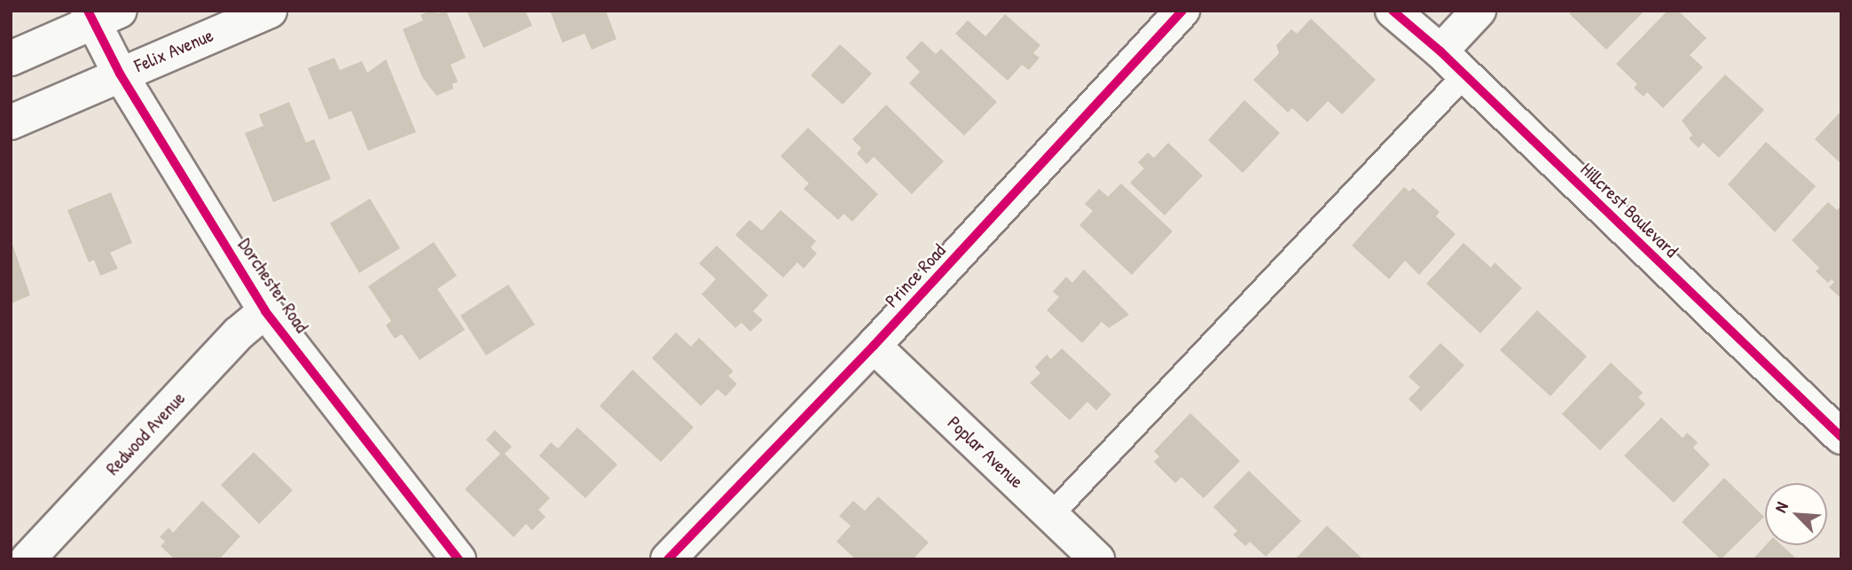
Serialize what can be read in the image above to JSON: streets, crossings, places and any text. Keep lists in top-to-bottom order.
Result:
{
  "streets": {
    "street": [
      "Felix Avenue",
      "Hillcrest Boulevard",
      "Prince Road",
      "Dorchester Road",
      "Redwood Avenue",
      "Poplar Avenue"
    ]
  },
  "crossings": [
    ["Felix Avenue", "Dorchester Road"],
    ["Prince Road", "Poplar Avenue"],
    ["Dorchester Road", "Redwood Avenue"]
  ],
  "north": "top left"
}
